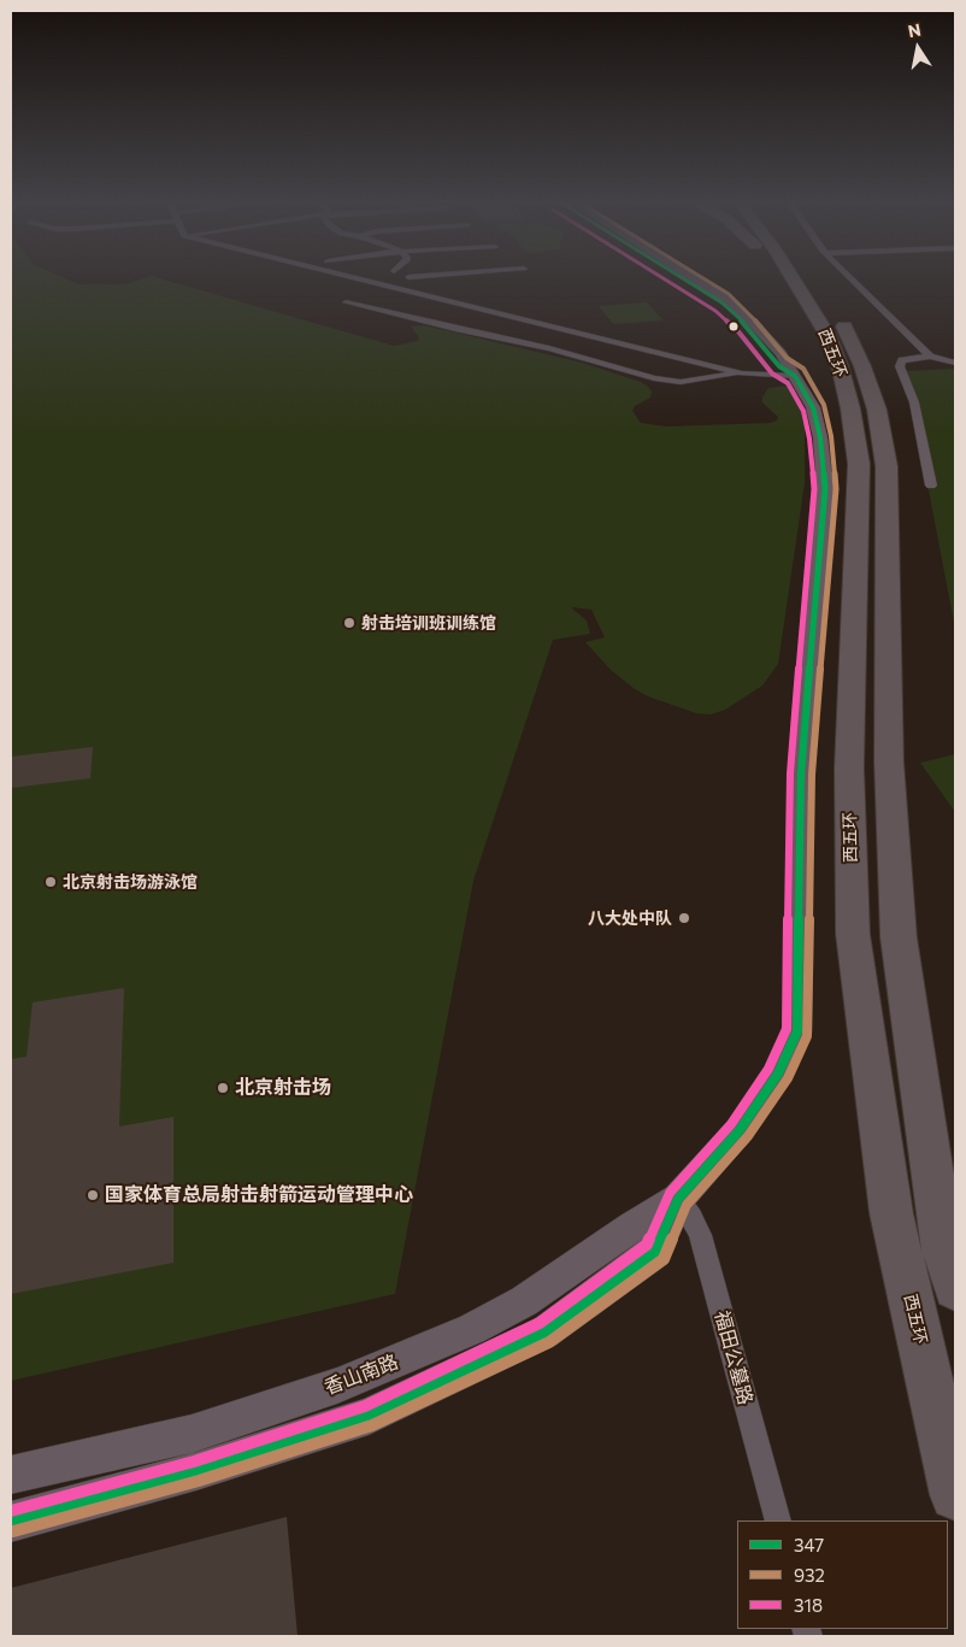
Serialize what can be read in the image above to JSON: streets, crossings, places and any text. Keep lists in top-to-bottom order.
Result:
{
  "streets": {
    "highway": ["西五环"],
    "main road": ["香山南路"],
    "street": ["福田公墓路"]
  },
  "crossings": [
    ["福田公墓路", "香山南路"]
  ],
  "places": [
    "射击培训班训练馆",
    "北京射击场游泳馆",
    "八大处中队",
    "北京射击场",
    "国家体育总局射击射箭运动管理中心"
  ],
  "lines": ["transit line 347", "transit line 932", "transit line 318"],
  "legend": ["347", "932", "318"],
  "north": "top"
}
